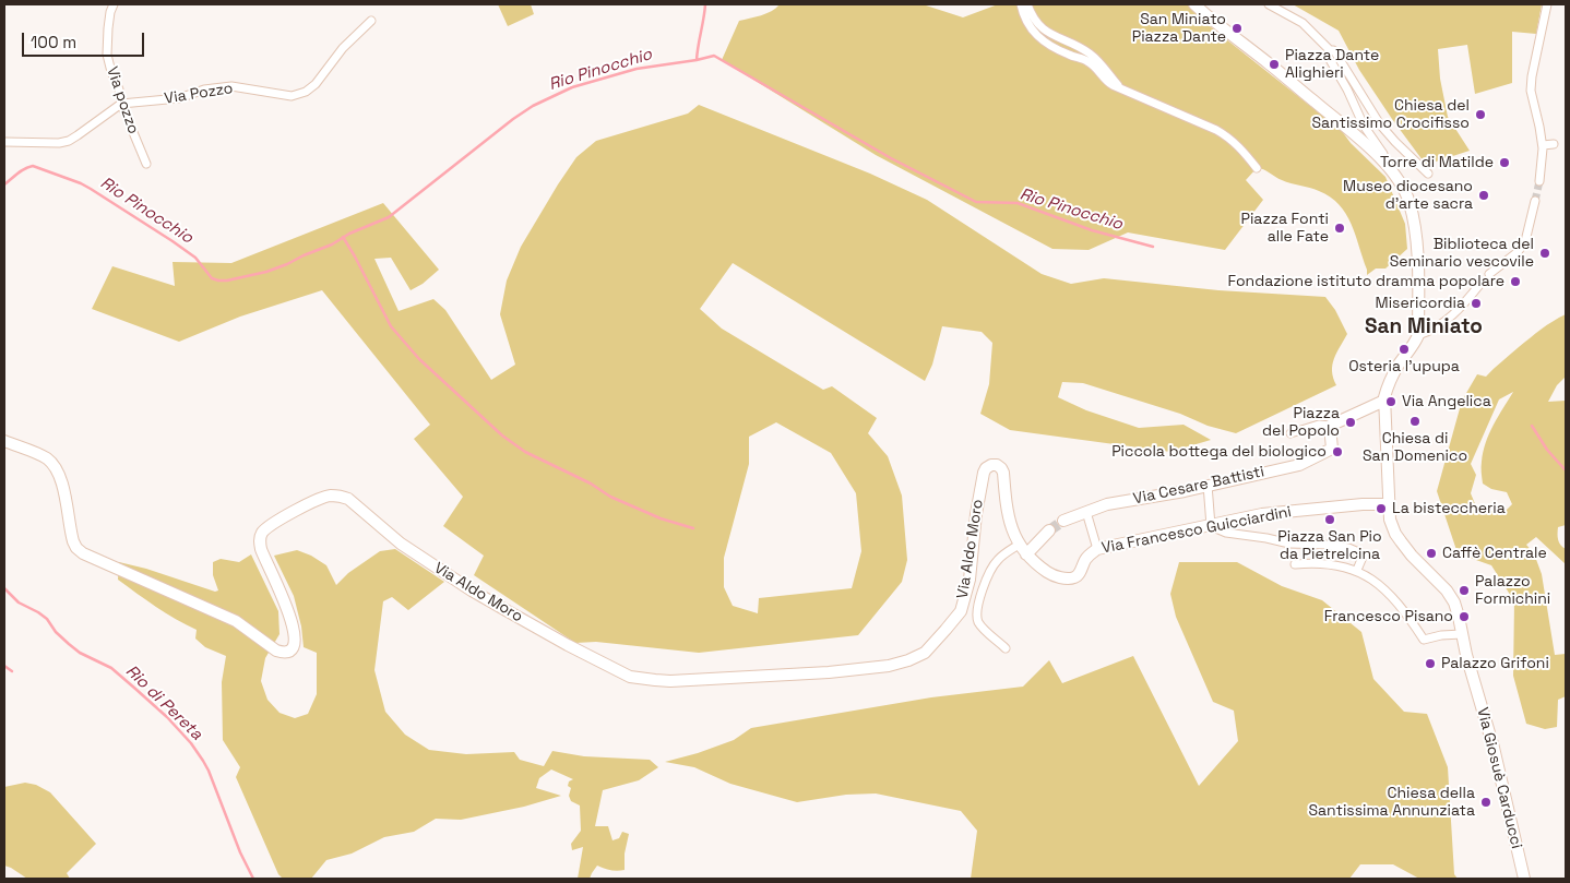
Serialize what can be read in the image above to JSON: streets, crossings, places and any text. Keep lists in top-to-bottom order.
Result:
{
  "streets": {
    "main road": [
      "Via Cesare Battisti",
      "Via Francesco Guicciardini",
      "Via Aldo Moro",
      "Via Giosuè Carducci"
    ],
    "street": ["Via Pozzo", "Via pozzo"]
  },
  "crossings": [
    ["Via Pozzo", "Via pozzo"],
    ["Via Francesco Guicciardini", "Via Aldo Moro"],
    ["Via Francesco Guicciardini", "Via Giosuè Carducci"]
  ],
  "districts": ["San Miniato"],
  "water": ["Rio Pinocchio", "Rio di Pereta"],
  "places": [
    "San Miniato Piazza Dante",
    "Piazza Dante Alighieri",
    "Chiesa del Santissimo Crocifisso",
    "Torre di Matilde",
    "Museo diocesano d'arte sacra",
    "Piazza Fonti alle Fate",
    "Biblioteca del Seminario vescovile",
    "Fondazione istituto dramma popolare",
    "Misericordia",
    "Osteria l'upupa",
    "Via Angelica",
    "Chiesa di San Domenico",
    "Piazza del Popolo",
    "Piccola bottega del biologico",
    "La bisteccheria",
    "Piazza San Pio da Pietrelcina",
    "Caffè Centrale",
    "Palazzo Formichini",
    "Francesco Pisano",
    "Palazzo Grifoni",
    "Chiesa della Santissima Annunziata"
  ],
  "scale_bar": "100 m"
}
